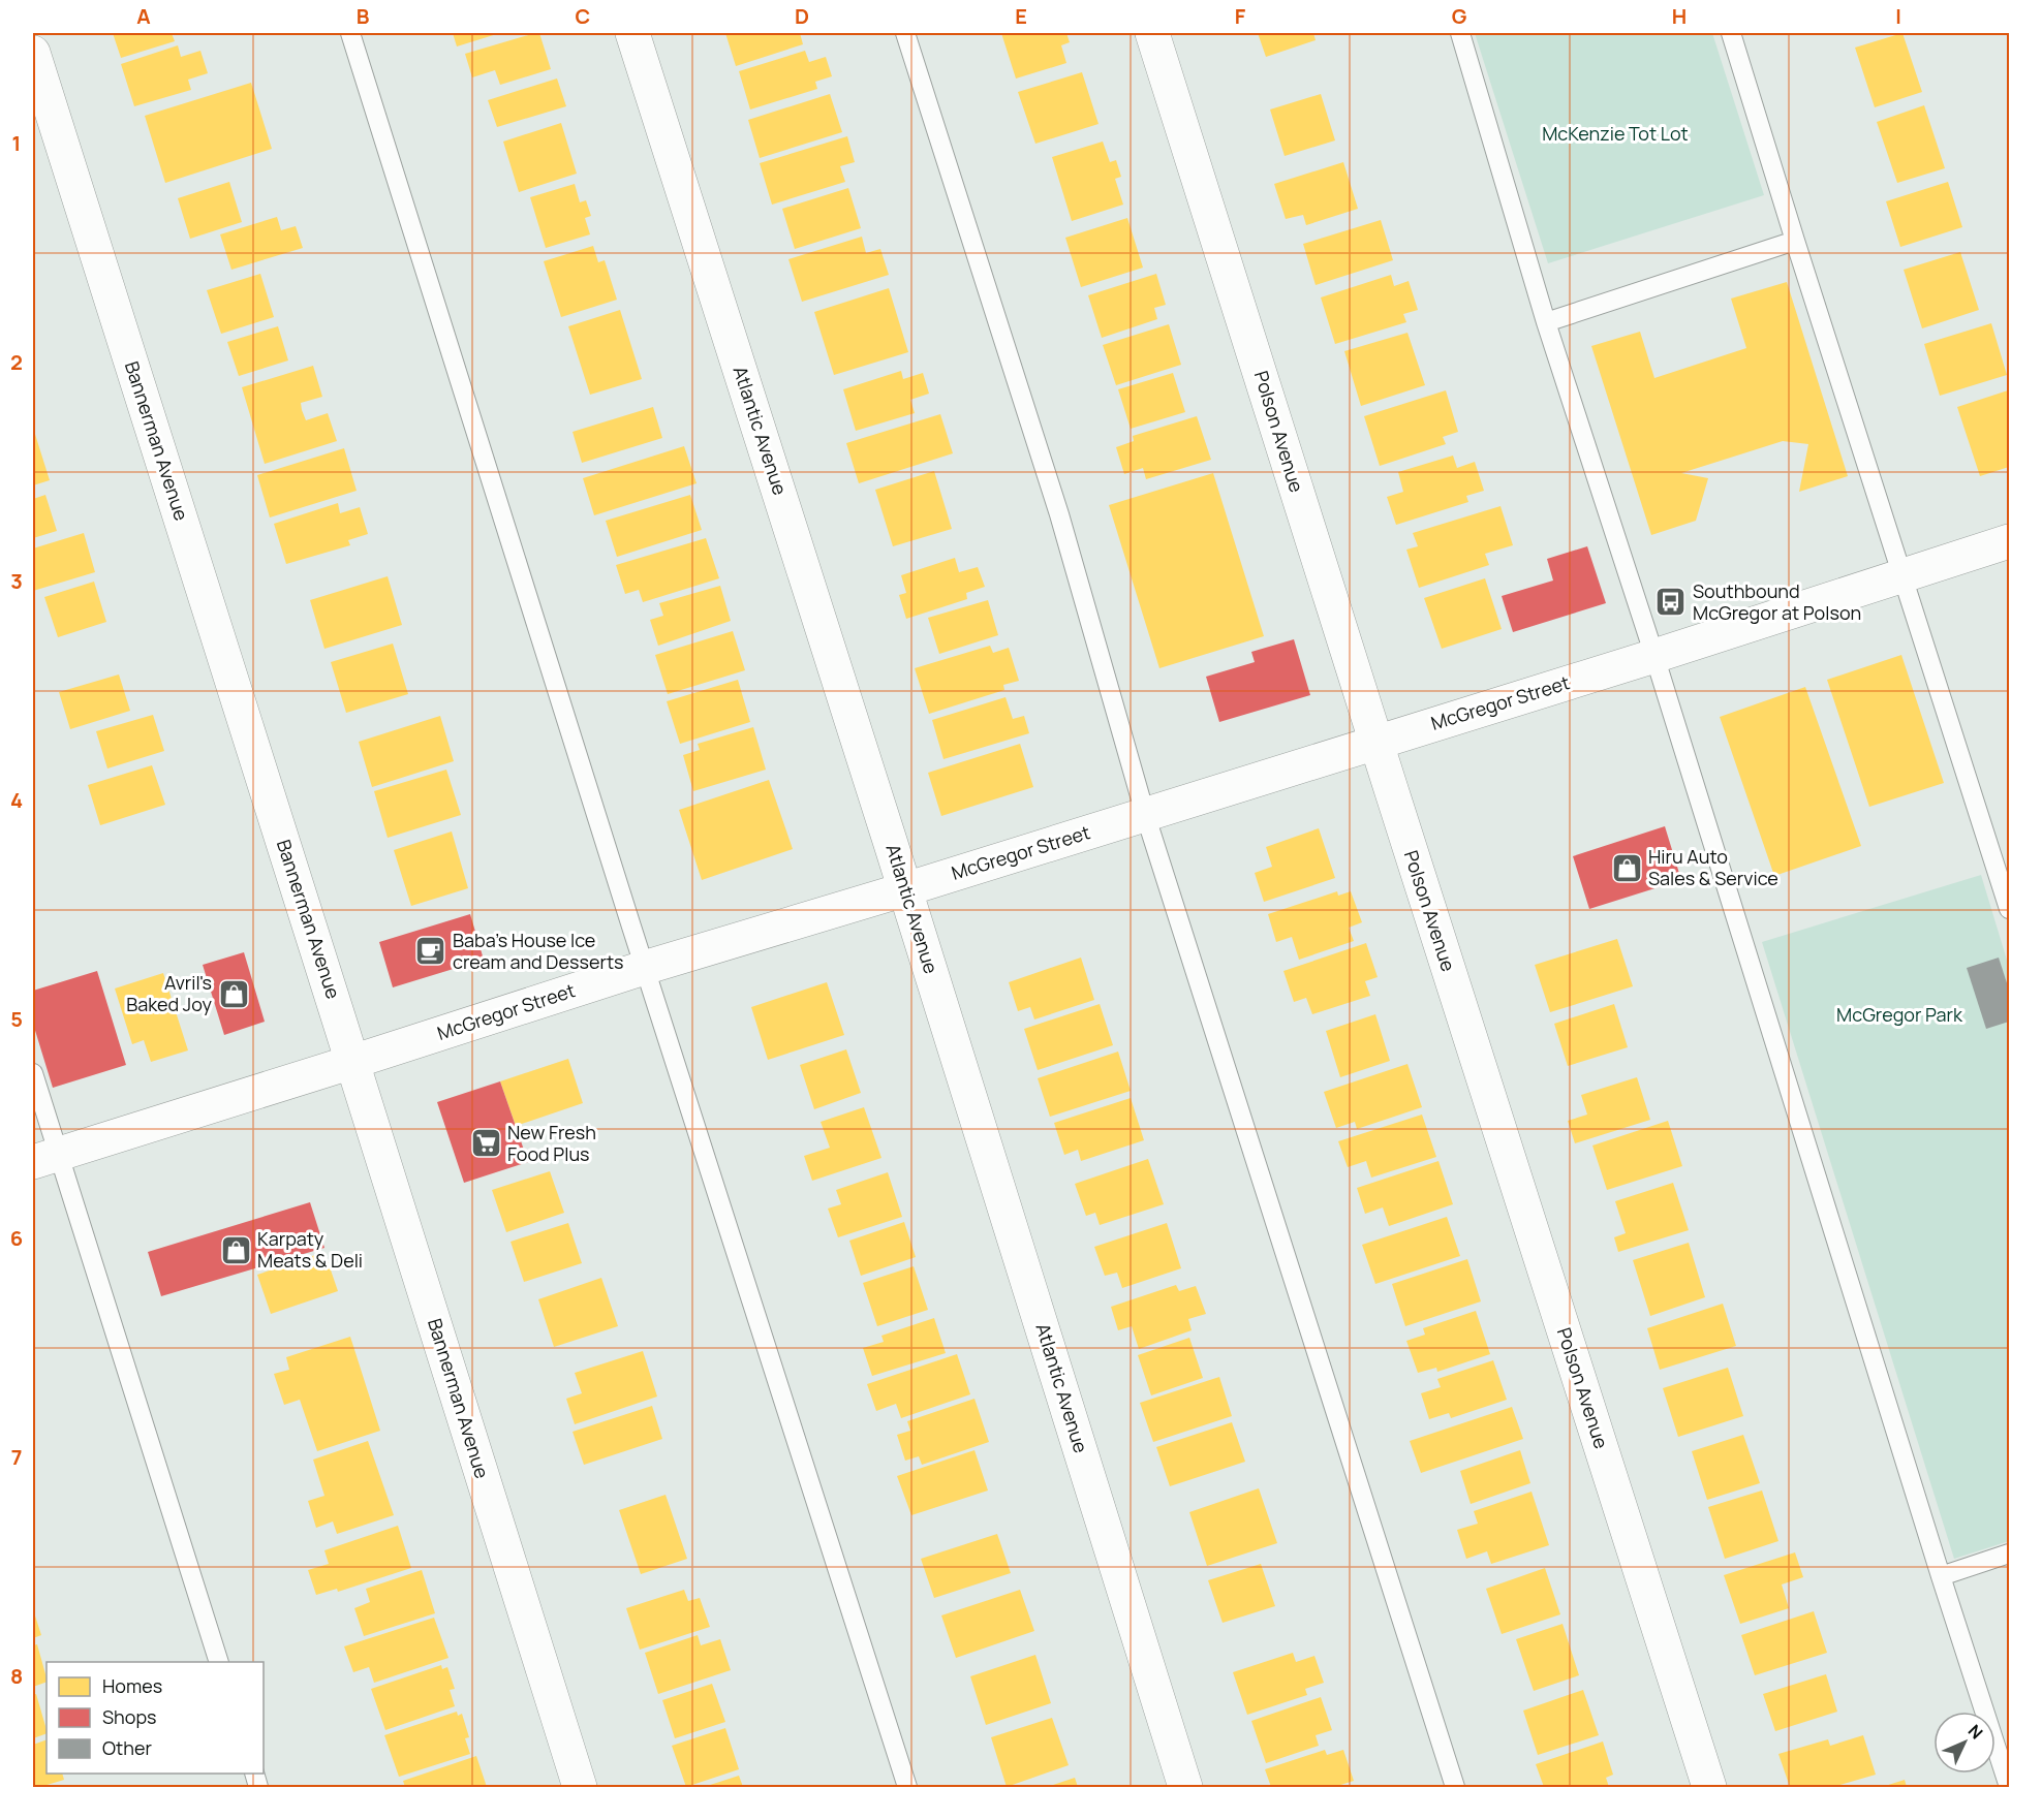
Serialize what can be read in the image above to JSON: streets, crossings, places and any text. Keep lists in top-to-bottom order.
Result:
{
  "streets": {
    "street": [
      "Atlantic Avenue",
      "Polson Avenue",
      "Bannerman Avenue",
      "McGregor Street"
    ]
  },
  "crossings": [
    ["Atlantic Avenue", "McGregor Street"],
    ["Polson Avenue", "McGregor Street"],
    ["Bannerman Avenue", "McGregor Street"]
  ],
  "parks": ["McKenzie Tot Lot", "McGregor Park"],
  "places": {
    "bus stop": ["Southbound McGregor at Polson"],
    "shop": ["Hiru Auto Sales & Service", "Avril's Baked Joy", "Karpaty Meats & Deli"],
    "cafe": ["Baba's House Ice cream and Desserts"],
    "supermarket": ["New Fresh Food Plus"]
  },
  "legend": ["Homes", "Shops", "Other"],
  "north": "top right",
  "grid": {
    "columns": [
      "A",
      "B",
      "C",
      "D",
      "E",
      "F",
      "G",
      "H",
      "I"
    ],
    "rows": [
      "1",
      "2",
      "3",
      "4",
      "5",
      "6",
      "7",
      "8"
    ]
  }
}
